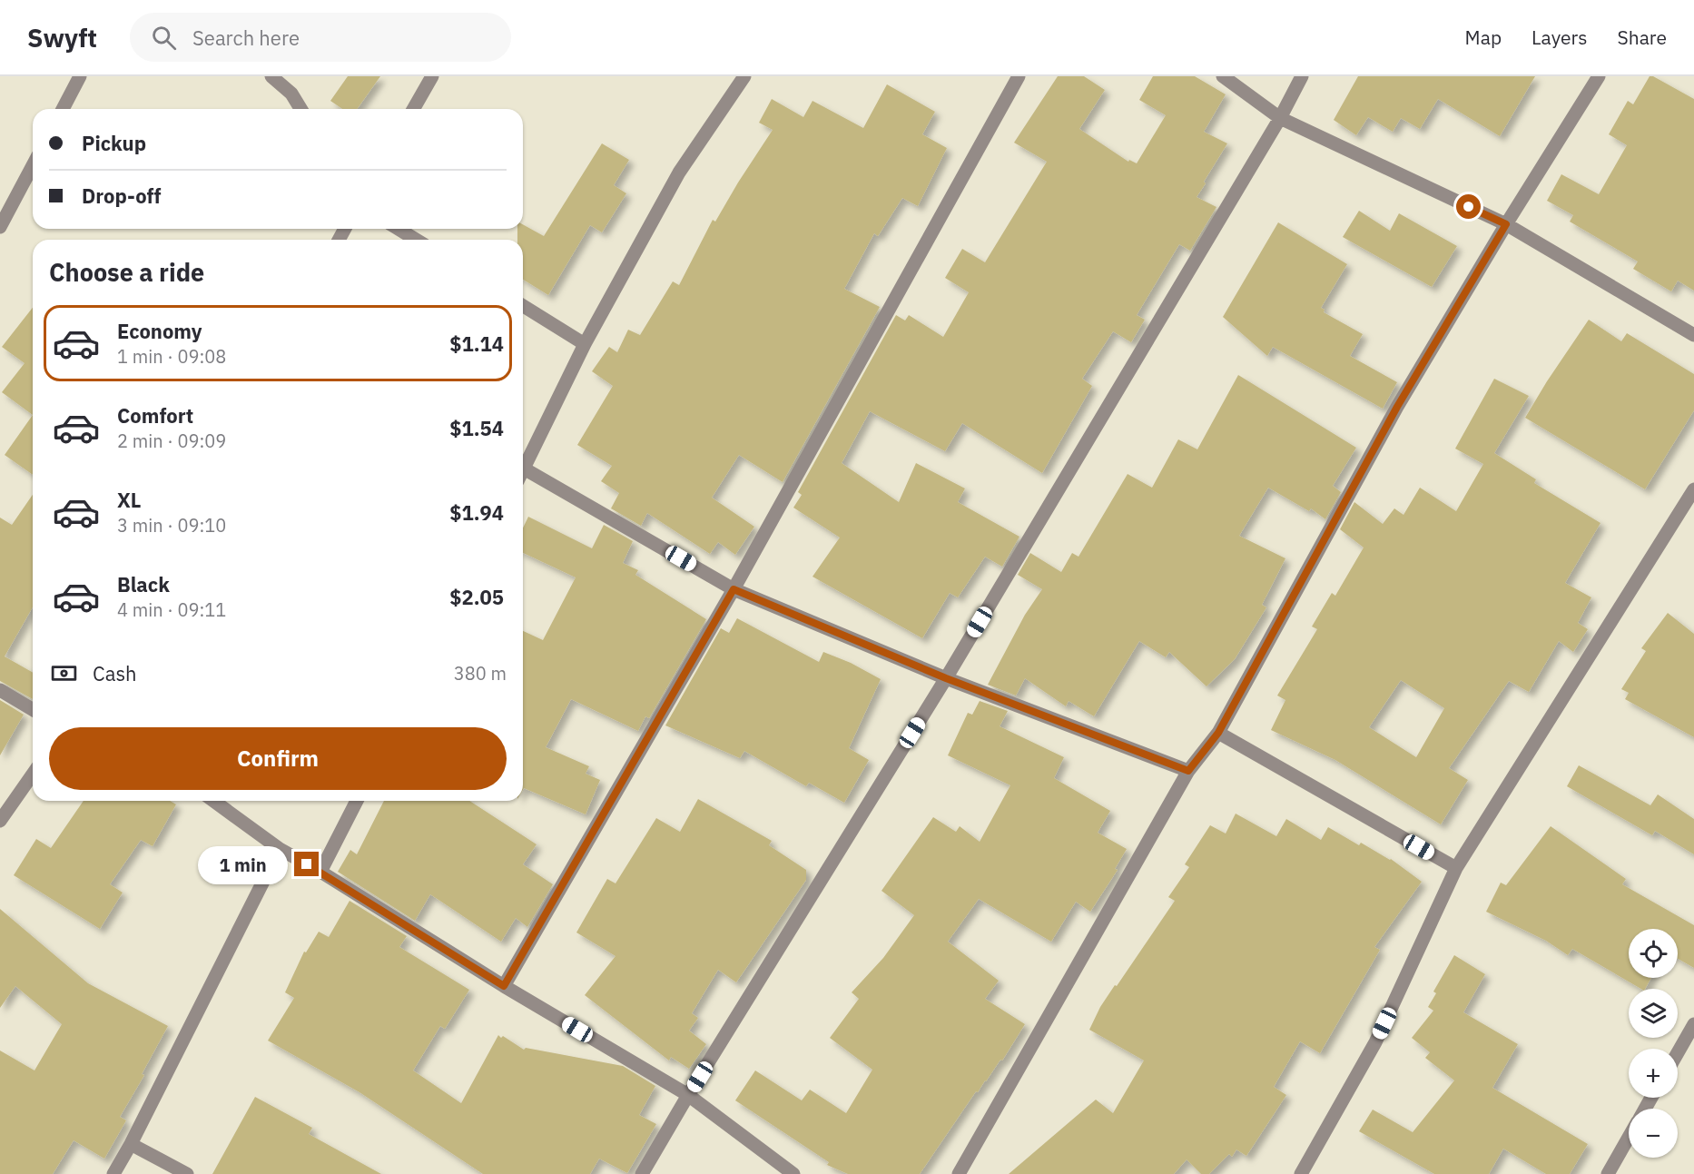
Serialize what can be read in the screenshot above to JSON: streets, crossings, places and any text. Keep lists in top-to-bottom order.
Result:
{
  "page": {
    "header": "Swyft",
    "search": "Search here",
    "nav": ["Map", "Layers", "Share"],
    "banner": ["Pickup", "Drop-off"],
    "heading": "Choose a ride",
    "list": [
      {
        "name": "Economy",
        "note": "1 min · 09:08",
        "value": "$1.14"
      },
      {
        "name": "Comfort",
        "note": "2 min · 09:09",
        "value": "$1.54"
      },
      {
        "name": "XL",
        "note": "3 min · 09:10",
        "value": "$1.94"
      },
      {
        "name": "Black",
        "note": "4 min · 09:11",
        "value": "$2.05"
      }
    ],
    "pay": ["Cash", "380 m"],
    "buttons": "Confirm",
    "bubble": "1 min",
    "map_buttons": ["+", "−"]
  }
}
